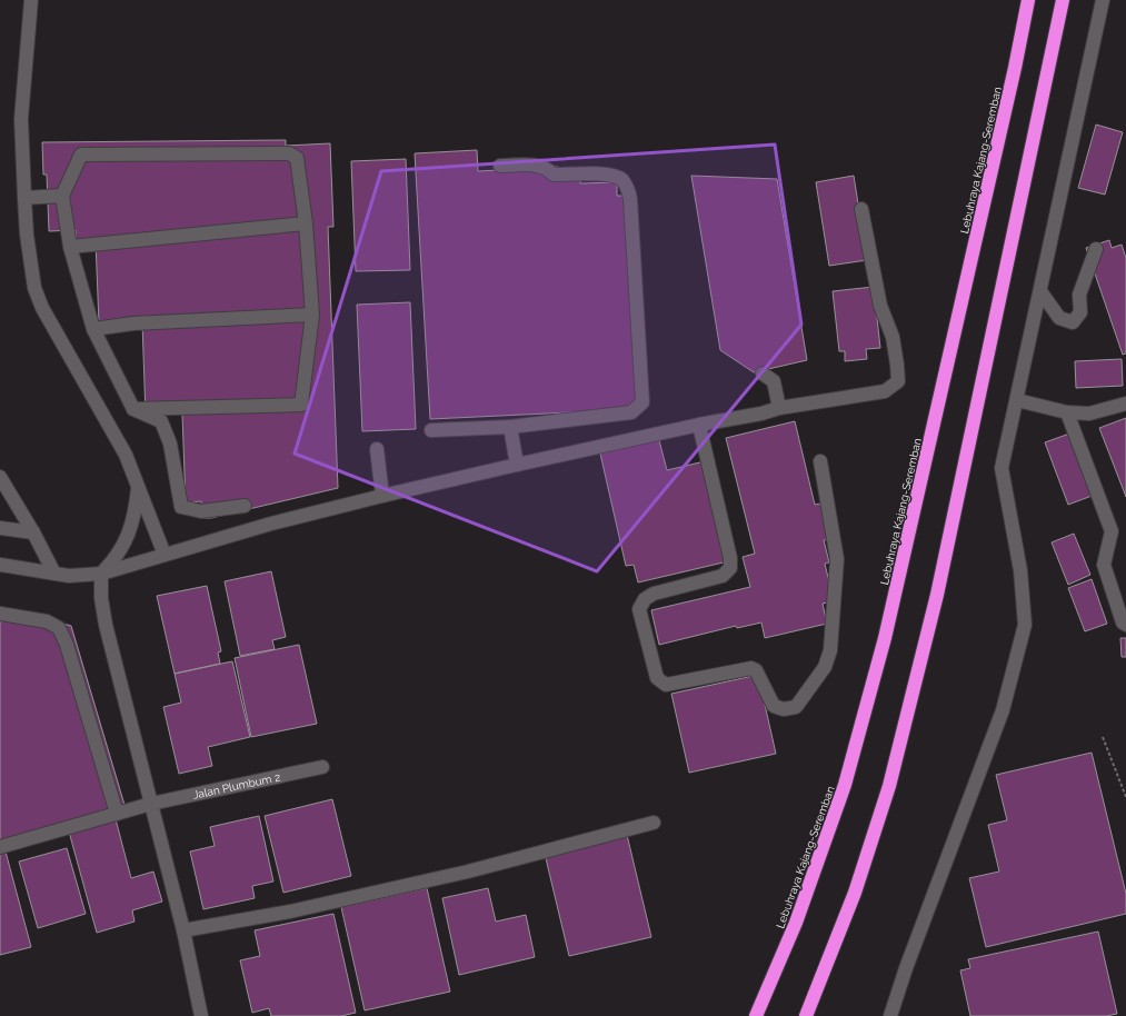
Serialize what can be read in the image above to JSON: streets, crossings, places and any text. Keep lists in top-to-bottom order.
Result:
{
  "streets": {
    "highway": ["Lebuhraya Kajang-Seremban"],
    "street": ["Jalan Plumbum 2"]
  }
}
